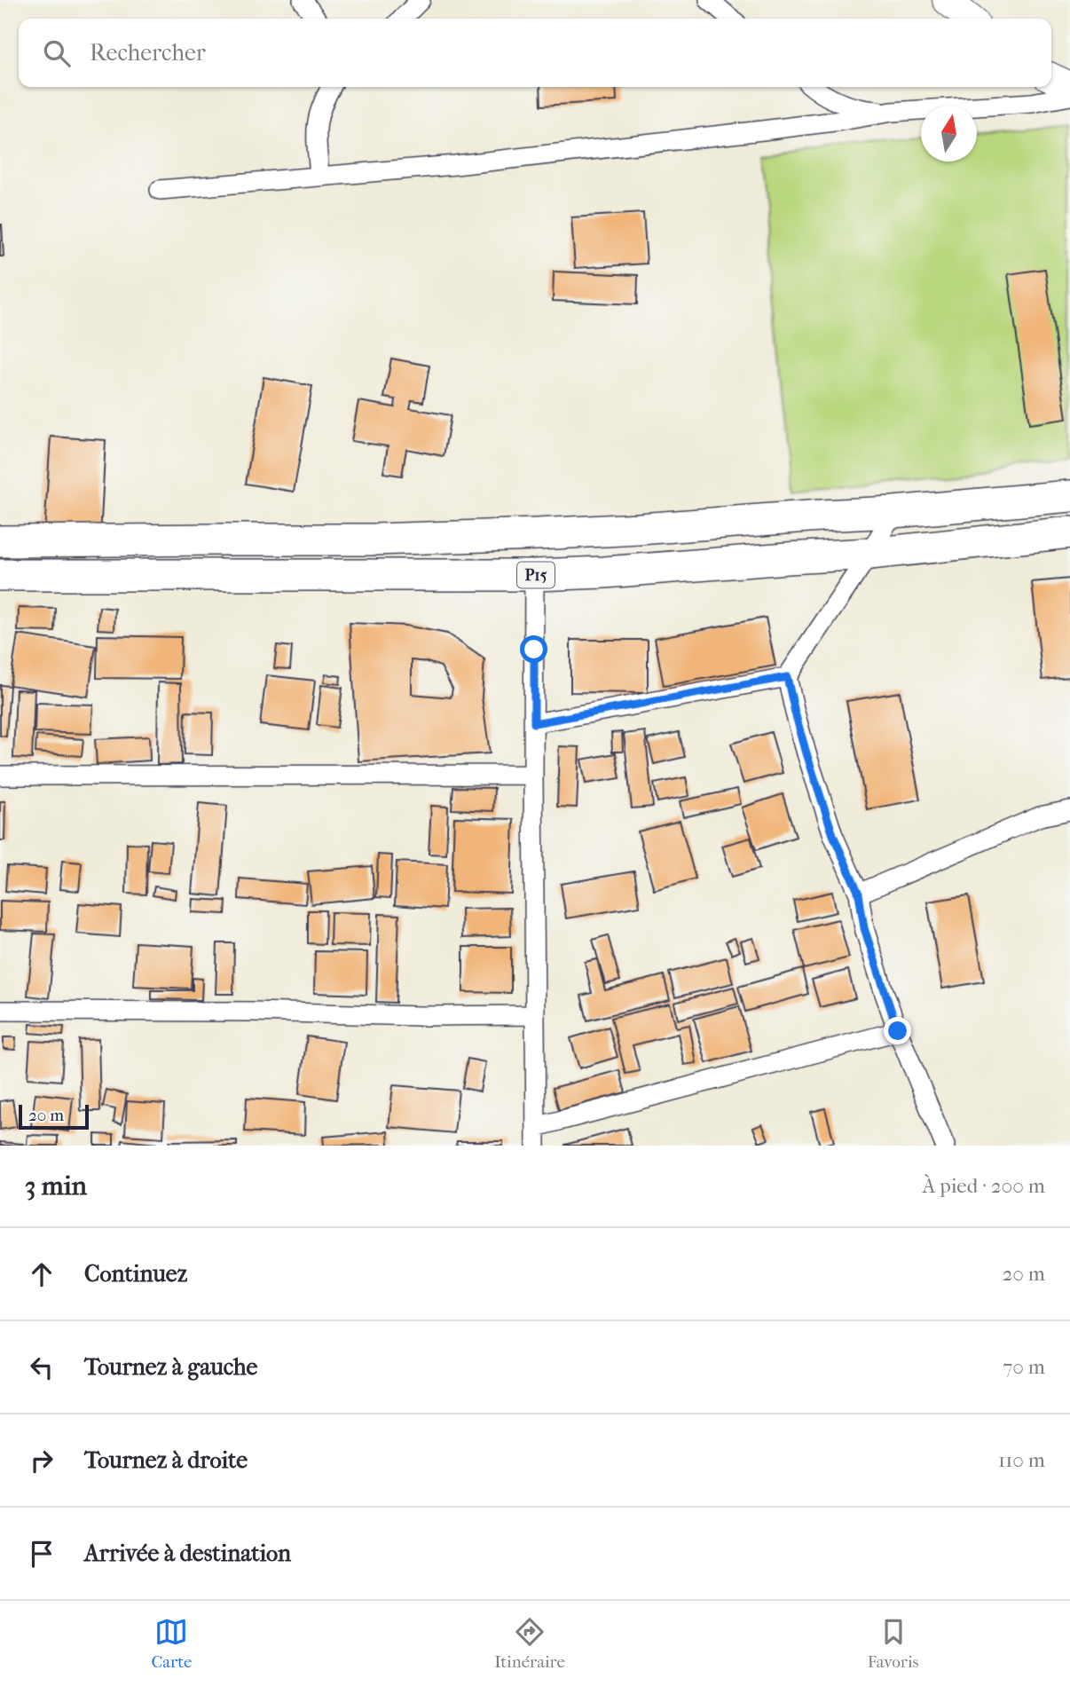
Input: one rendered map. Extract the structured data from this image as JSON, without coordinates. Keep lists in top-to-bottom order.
{
  "streets": {
    "main road": ["P15"]
  },
  "scale_bar": "20 m",
  "north": "top",
  "page": {
    "search": "Rechercher",
    "scale": "20 m",
    "heading": ["3 min", "À pied · 200 m"],
    "list": [
      ["Continuez", "20 m"],
      ["Tournez à gauche", "70 m"],
      ["Tournez à droite", "110 m"],
      "Arrivée à destination"
    ],
    "nav": ["Carte", "Itinéraire", "Favoris"]
  }
}
